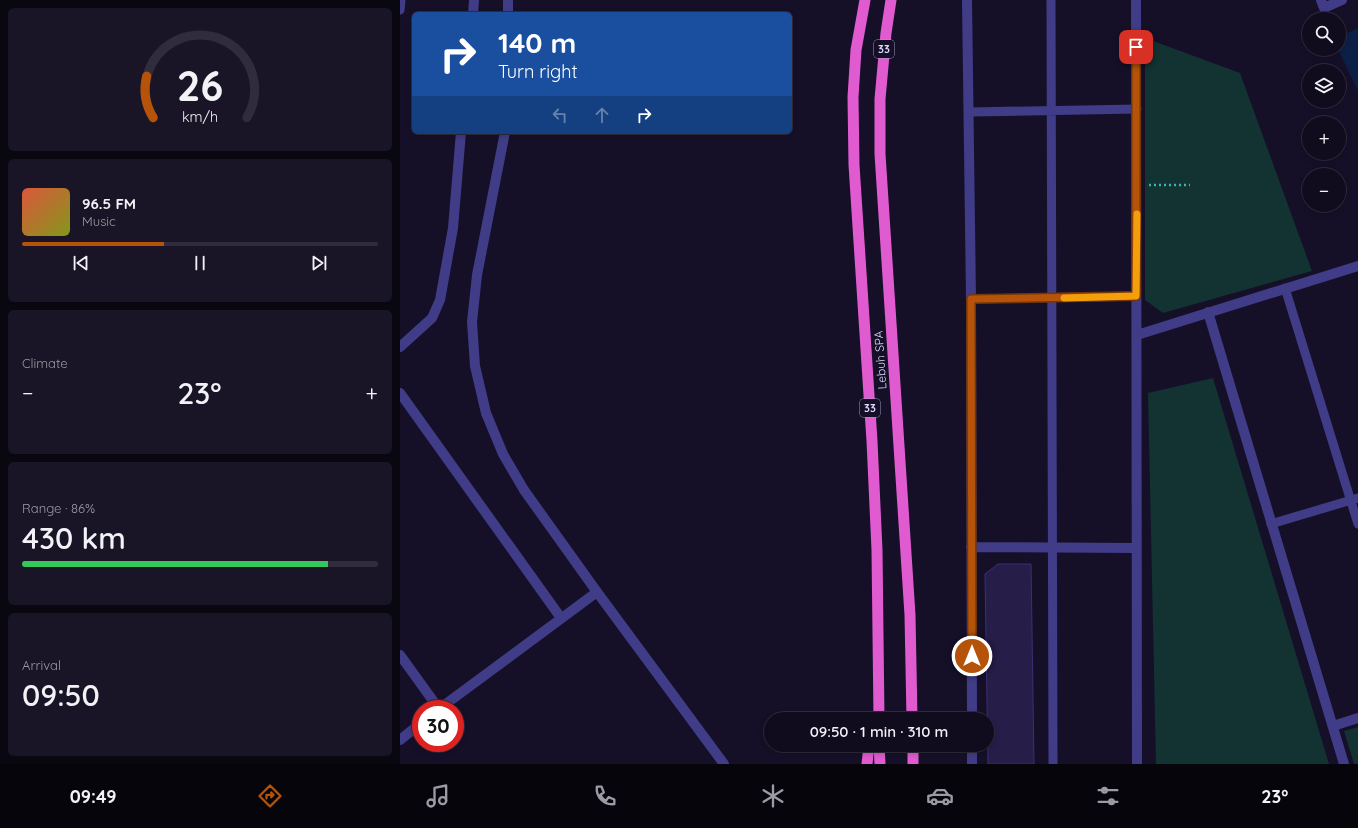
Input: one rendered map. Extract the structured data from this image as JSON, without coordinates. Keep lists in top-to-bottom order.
{
  "streets": {
    "highway": ["33", "Lebuh SPA"]
  },
  "page": {
    "map_buttons": ["+", "−"],
    "turn": ["140 m", "Turn right"],
    "song": ["96.5 FM", "Music"],
    "tile": [
      "Climate",
      ["Range · 86%", "430 km"],
      ["Arrival", "09:50"]
    ],
    "heat": ["−", "23°", "+"],
    "limit": "30",
    "trip": "09:50 · 1 min · 310 m",
    "tabs": ["09:49", "23°"],
    "gauge": ["26", "km/h"]
  }
}
